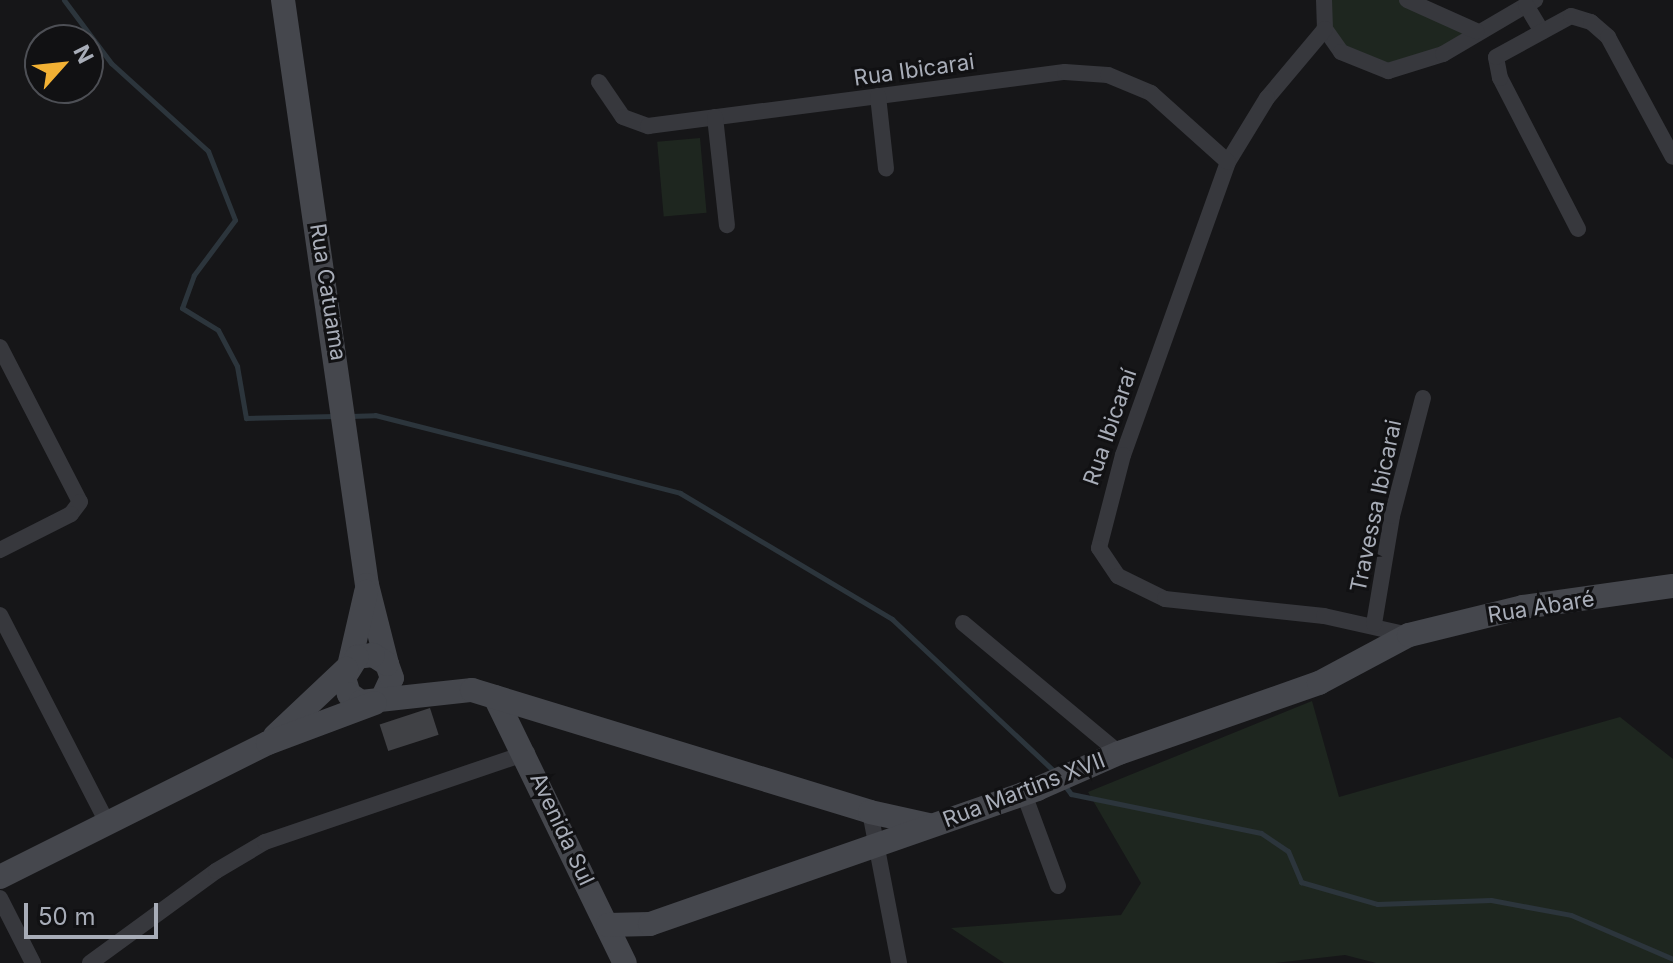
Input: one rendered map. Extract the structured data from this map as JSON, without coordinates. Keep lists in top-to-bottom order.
{
  "streets": {
    "street": [
      "Rua Ibicarai",
      "Rua Catuama",
      "Rua Ibicaraí",
      "Travessa Ibicarai",
      "Rua Abaré",
      "Rua Martins XVII",
      "Avenida Sul"
    ]
  },
  "crossings": [
    ["Rua Ibicarai", "Rua Ibicaraí"],
    ["Rua Catuama", "Rua Martins XVII"],
    ["Rua Ibicaraí", "Travessa Ibicarai"],
    ["Rua Ibicaraí", "Rua Abaré"],
    ["Rua Ibicaraí", "Rua Martins XVII"],
    ["Rua Abaré", "Rua Martins XVII"],
    ["Rua Martins XVII", "Avenida Sul"]
  ],
  "scale_bar": "50 m",
  "north": "top right"
}
